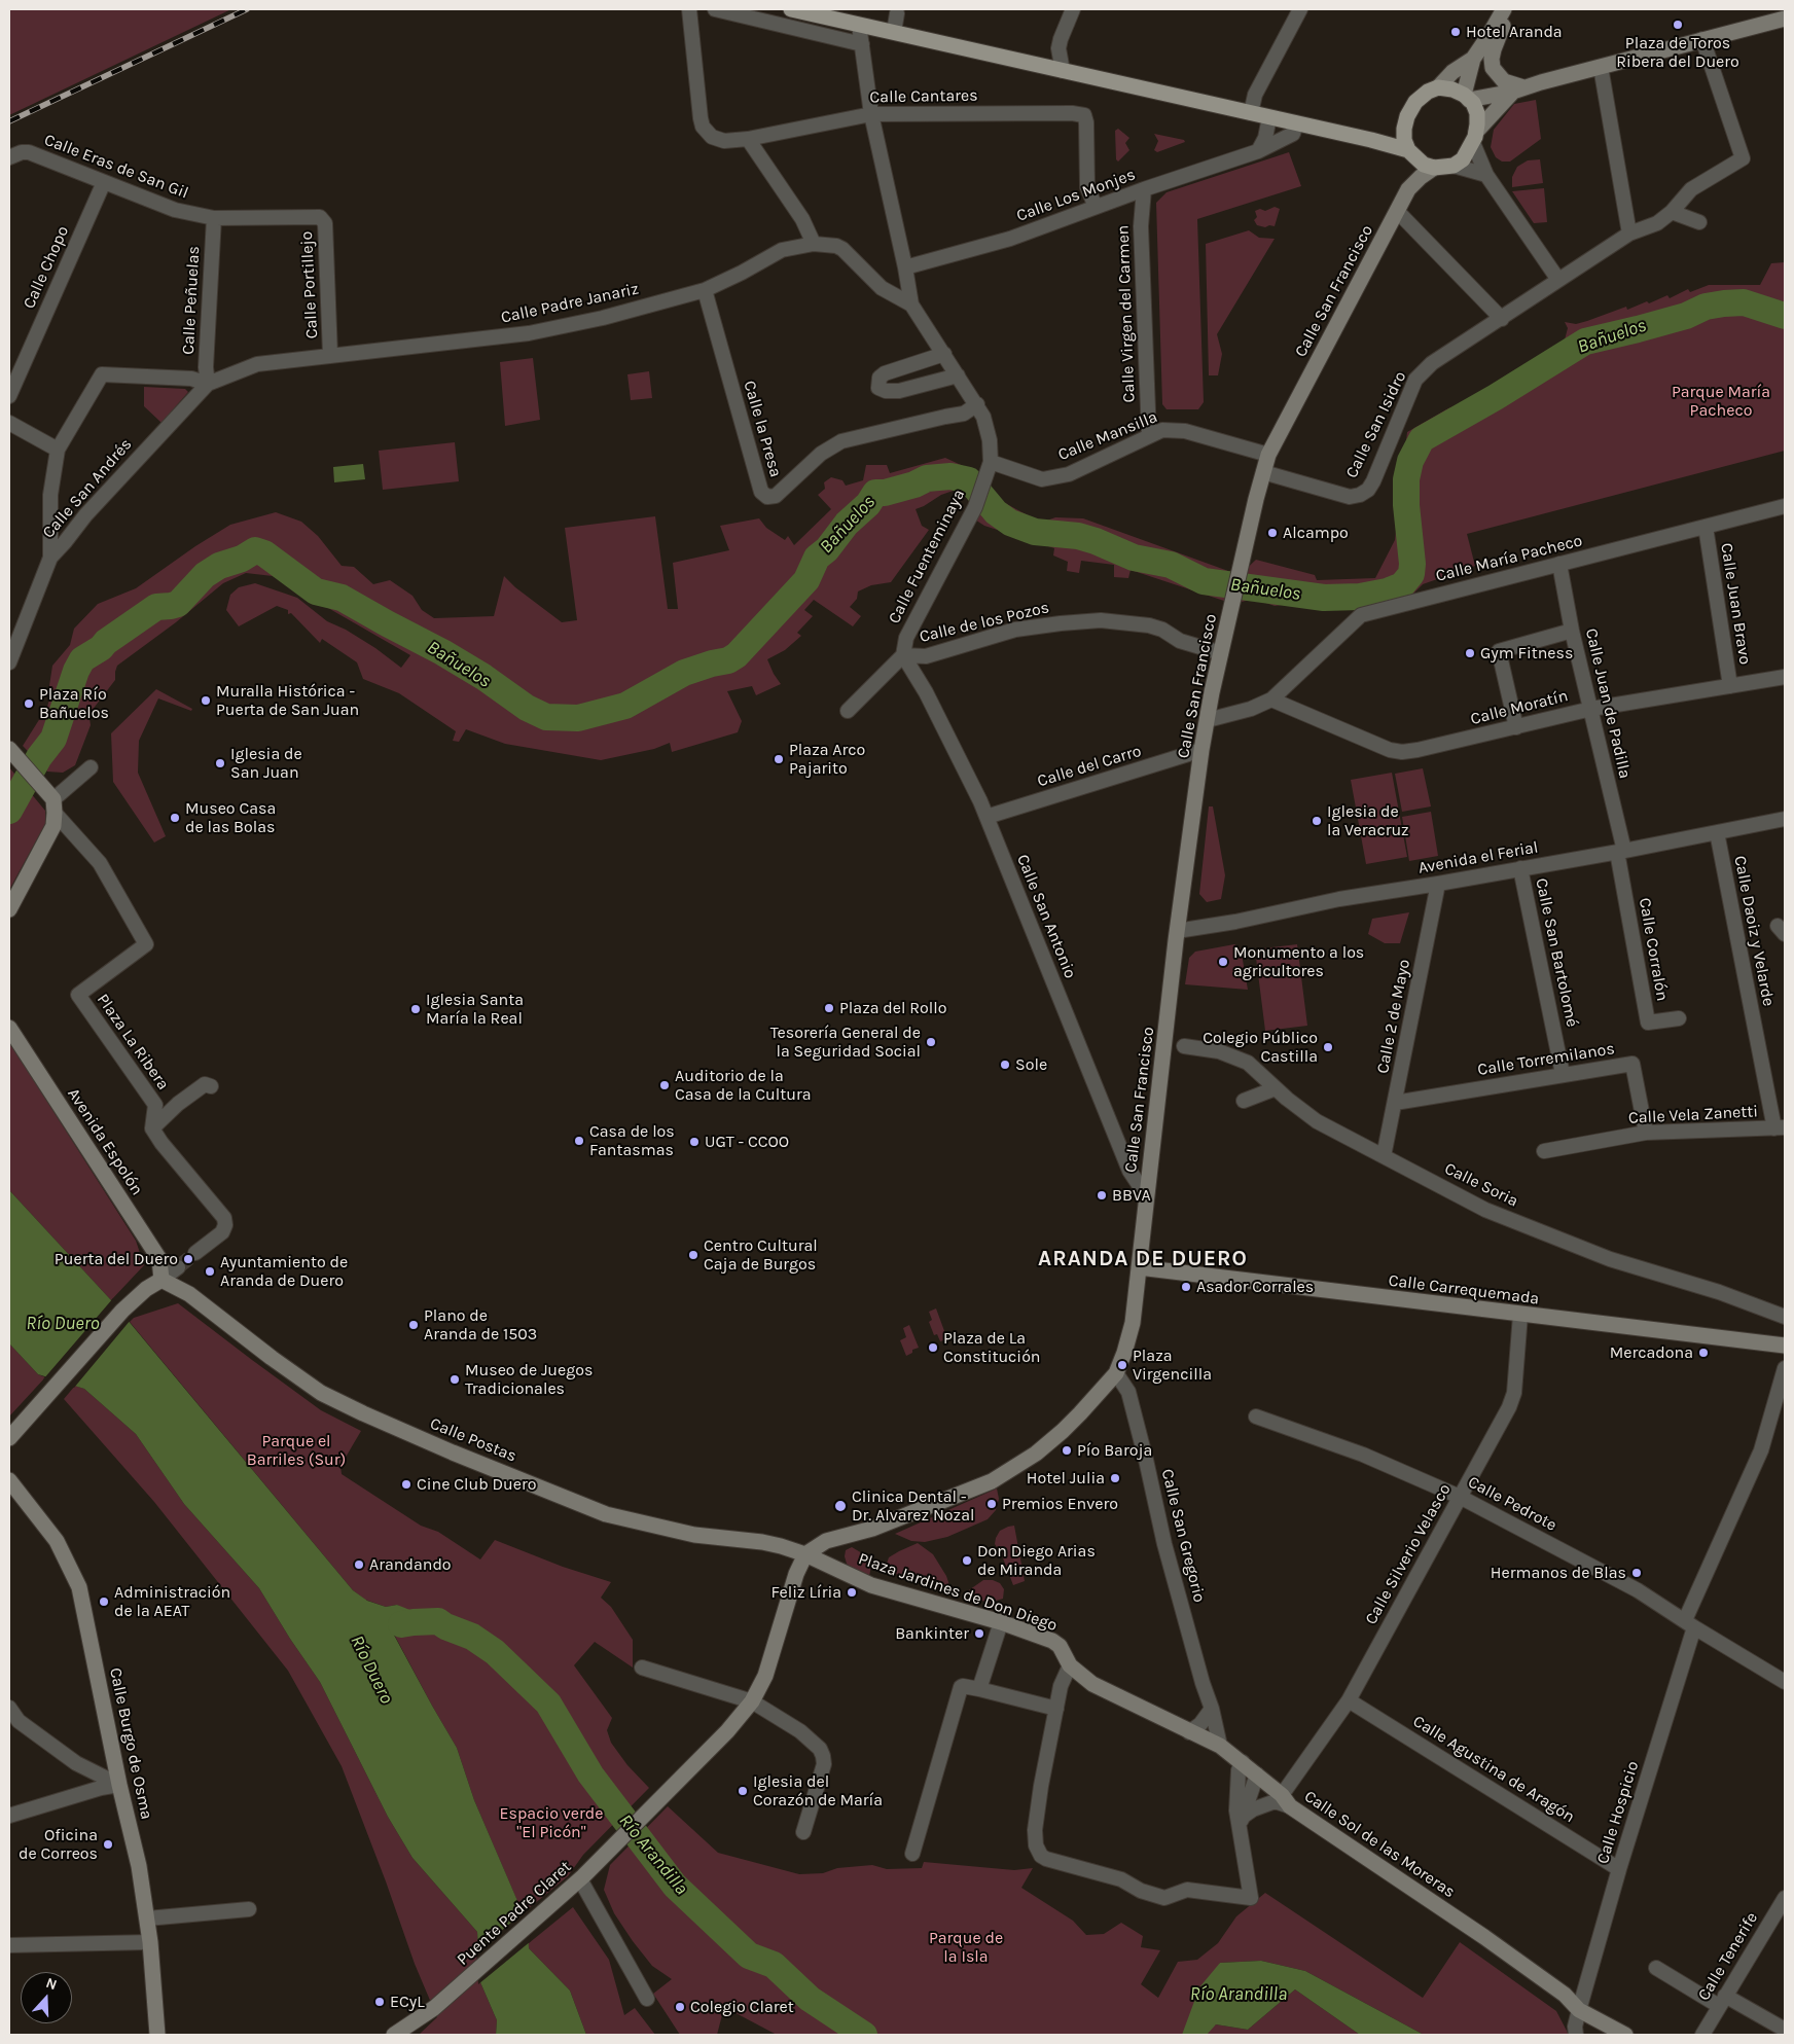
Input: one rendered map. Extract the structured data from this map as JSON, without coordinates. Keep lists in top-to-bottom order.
{
  "streets": {
    "street": [
      "Calle Cantares",
      "Calle Eras de San Gil",
      "Calle Los Monjes",
      "Calle Chopo",
      "Calle Portillejo",
      "Calle San Francisco",
      "Calle Peñuelas",
      "Calle Padre Janariz",
      "Calle Virgen del Carmen",
      "Calle San Isidro",
      "Calle la Presa",
      "Calle Mansilla",
      "Calle San Andrés",
      "Calle Fuenteminaya",
      "Calle María Pacheco",
      "Calle Juan Bravo",
      "Calle de los Pozos",
      "Calle Juan de Padilla",
      "Calle Moratín",
      "Calle del Carro",
      "Avenida el Ferial",
      "Calle San Antonio",
      "Calle Daoiz y Velarde",
      "Calle Corralón",
      "Calle San Bartolomé",
      "Calle 2 de Mayo",
      "Plaza La Ribera",
      "Calle Torremilanos",
      "Calle Vela Zanetti",
      "Avenida Espolón",
      "Calle Soria",
      "Calle Carrequemada",
      "Calle Postas",
      "Calle Pedrote",
      "Calle San Gregorio",
      "Calle Silverio Velasco",
      "Plaza Jardines de Don Diego",
      "Calle Burgo de Osma",
      "Calle Agustina de Aragón",
      "Calle Hospicio",
      "Calle Sol de las Moreras",
      "Puente Padre Claret",
      "Calle Tenerife"
    ]
  },
  "crossings": [
    ["Calle Cantares", "Calle Los Monjes"],
    ["Calle Cantares", "Calle Fuenteminaya"],
    ["Calle Eras de San Gil", "Calle Chopo"],
    ["Calle Eras de San Gil", "Calle Portillejo"],
    ["Calle Eras de San Gil", "Calle Peñuelas"],
    ["Calle Los Monjes", "Calle Virgen del Carmen"],
    ["Calle Los Monjes", "Calle Fuenteminaya"],
    ["Calle Portillejo", "Calle Padre Janariz"],
    ["Calle San Francisco", "Calle San Isidro"],
    ["Calle San Francisco", "Calle Mansilla"],
    ["Calle San Francisco", "Calle de los Pozos"],
    ["Calle San Francisco", "Calle del Carro"],
    ["Calle San Francisco", "Avenida el Ferial"],
    ["Calle San Francisco", "Calle San Antonio"],
    ["Calle San Francisco", "Calle Carrequemada"],
    ["Calle Peñuelas", "Calle Padre Janariz"],
    ["Calle Peñuelas", "Calle San Andrés"],
    ["Calle Padre Janariz", "Calle la Presa"],
    ["Calle Padre Janariz", "Calle San Andrés"],
    ["Calle Padre Janariz", "Calle Fuenteminaya"],
    ["Calle Virgen del Carmen", "Calle Mansilla"],
    ["Calle la Presa", "Calle Fuenteminaya"],
    ["Calle Mansilla", "Calle Fuenteminaya"],
    ["Calle Fuenteminaya", "Calle de los Pozos"],
    ["Calle Fuenteminaya", "Calle San Antonio"],
    ["Calle María Pacheco", "Calle Juan Bravo"],
    ["Calle María Pacheco", "Calle Juan de Padilla"],
    ["Calle María Pacheco", "Calle Moratín"],
    ["Calle Juan Bravo", "Calle Moratín"],
    ["Calle de los Pozos", "Calle San Antonio"],
    ["Calle Juan de Padilla", "Calle Moratín"],
    ["Calle Juan de Padilla", "Avenida el Ferial"],
    ["Calle Juan de Padilla", "Calle Corralón"],
    ["Calle del Carro", "Calle San Antonio"],
    ["Avenida el Ferial", "Calle Daoiz y Velarde"],
    ["Avenida el Ferial", "Calle Corralón"],
    ["Avenida el Ferial", "Calle San Bartolomé"],
    ["Avenida el Ferial", "Calle 2 de Mayo"],
    ["Calle Daoiz y Velarde", "Calle Vela Zanetti"],
    ["Calle San Bartolomé", "Calle Torremilanos"],
    ["Calle 2 de Mayo", "Calle Torremilanos"],
    ["Calle 2 de Mayo", "Calle Soria"],
    ["Calle Torremilanos", "Calle Vela Zanetti"],
    ["Avenida Espolón", "Calle Postas"],
    ["Calle Carrequemada", "Calle Silverio Velasco"],
    ["Calle Postas", "Plaza Jardines de Don Diego"],
    ["Calle Postas", "Puente Padre Claret"],
    ["Calle Pedrote", "Calle Silverio Velasco"],
    ["Calle Pedrote", "Calle Hospicio"],
    ["Calle San Gregorio", "Plaza Jardines de Don Diego"],
    ["Calle San Gregorio", "Calle Sol de las Moreras"],
    ["Calle Silverio Velasco", "Calle Agustina de Aragón"],
    ["Calle Silverio Velasco", "Calle Sol de las Moreras"],
    ["Plaza Jardines de Don Diego", "Calle Sol de las Moreras"],
    ["Plaza Jardines de Don Diego", "Puente Padre Claret"],
    ["Calle Agustina de Aragón", "Calle Hospicio"],
    ["Calle Hospicio", "Calle Sol de las Moreras"]
  ],
  "districts": ["ARANDA DE DUERO"],
  "water": ["Bañuelos", "Río Duero", "Río Arandilla"],
  "parks": [
    "Parque María Pacheco",
    "Parque el Barriles (Sur)",
    "Espacio verde \"El Picón\"",
    "Parque de la Isla"
  ],
  "places": [
    "Plaza de Toros Ribera del Duero",
    "Hotel Aranda",
    "Alcampo",
    "Gym Fitness",
    "Muralla Histórica - Puerta de San Juan",
    "Plaza Río Bañuelos",
    "Plaza Arco Pajarito",
    "Iglesia de San Juan",
    "Museo Casa de las Bolas",
    "Iglesia de la Veracruz",
    "Monumento a los agricultores",
    "Plaza del Rollo",
    "Iglesia Santa María la Real",
    "Tesorería General de la Seguridad Social",
    "Colegio Público Castilla",
    "Sole",
    "Auditorio de la Casa de la Cultura",
    "Casa de los Fantasmas",
    "UGT - CCOO",
    "BBVA",
    "Centro Cultural Caja de Burgos",
    "Puerta del Duero",
    "Ayuntamiento de Aranda de Duero",
    "Asador Corrales",
    "Plano de Aranda de 1503",
    "Plaza de La Constitución",
    "Mercadona",
    "Plaza Virgencilla",
    "Museo de Juegos Tradicionales",
    "Pío Baroja",
    "Hotel Julia",
    "Cine Club Duero",
    "Premios Envero",
    "Clinica Dental - Dr. Alvarez Nozal",
    "Don Diego Arias de Miranda",
    "Arandando",
    "Hermanos de Blas",
    "Feliz Líria",
    "Administración de la AEAT",
    "Bankinter",
    "Iglesia del Corazón de María",
    "Oficina de Correos",
    "ECyL",
    "Colegio Claret"
  ],
  "north": "top"
}
